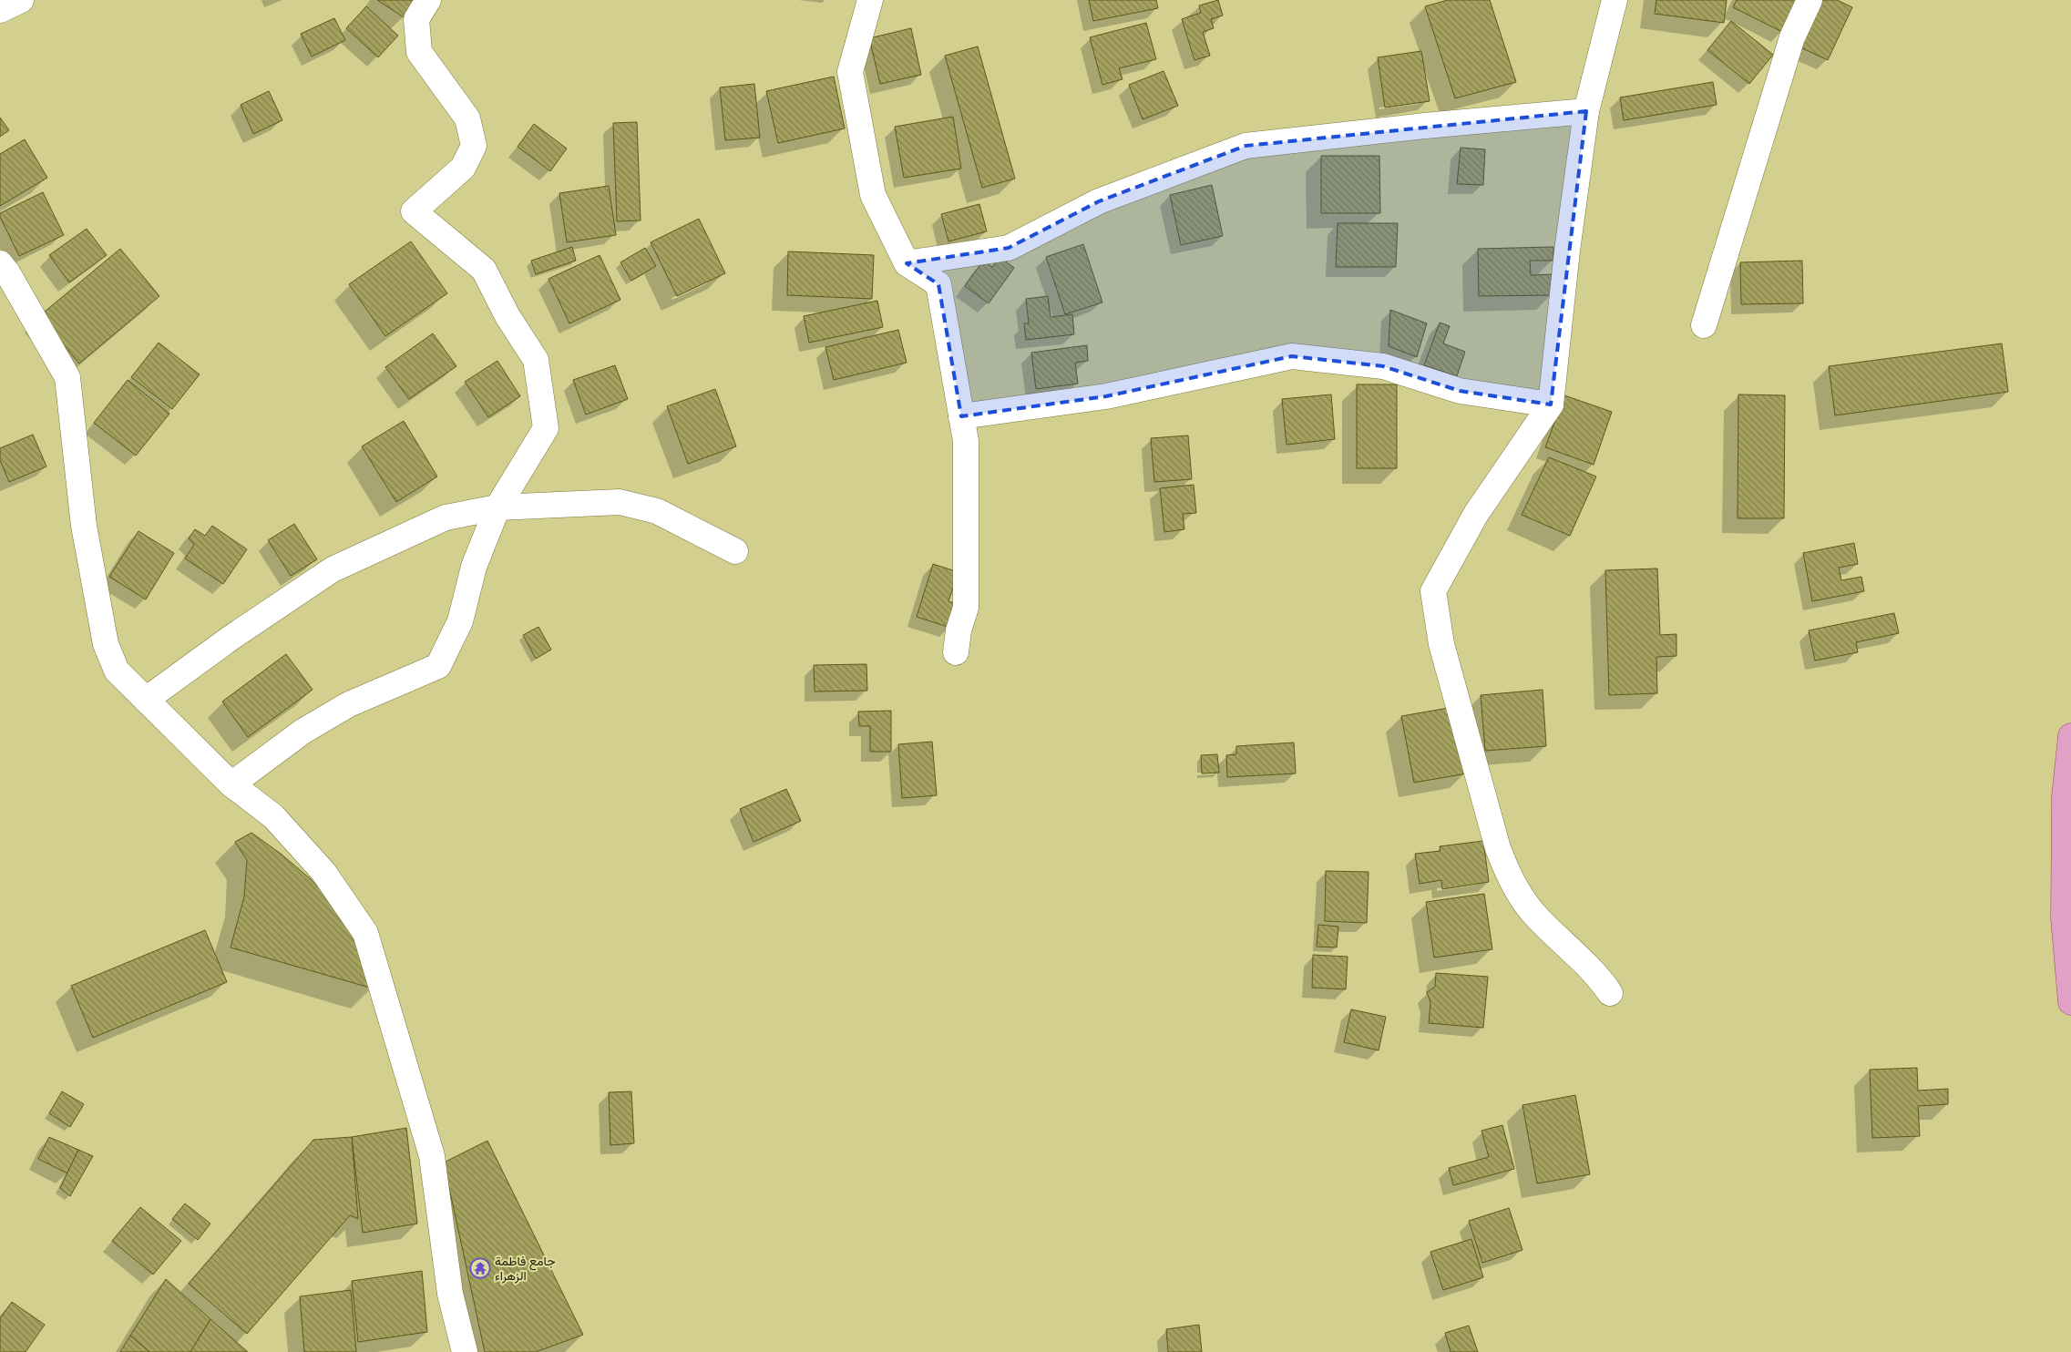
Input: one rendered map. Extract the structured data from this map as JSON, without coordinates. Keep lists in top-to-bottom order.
{
  "places": {
    "temple": ["جامع فاطمة الزهراء"]
  }
}
